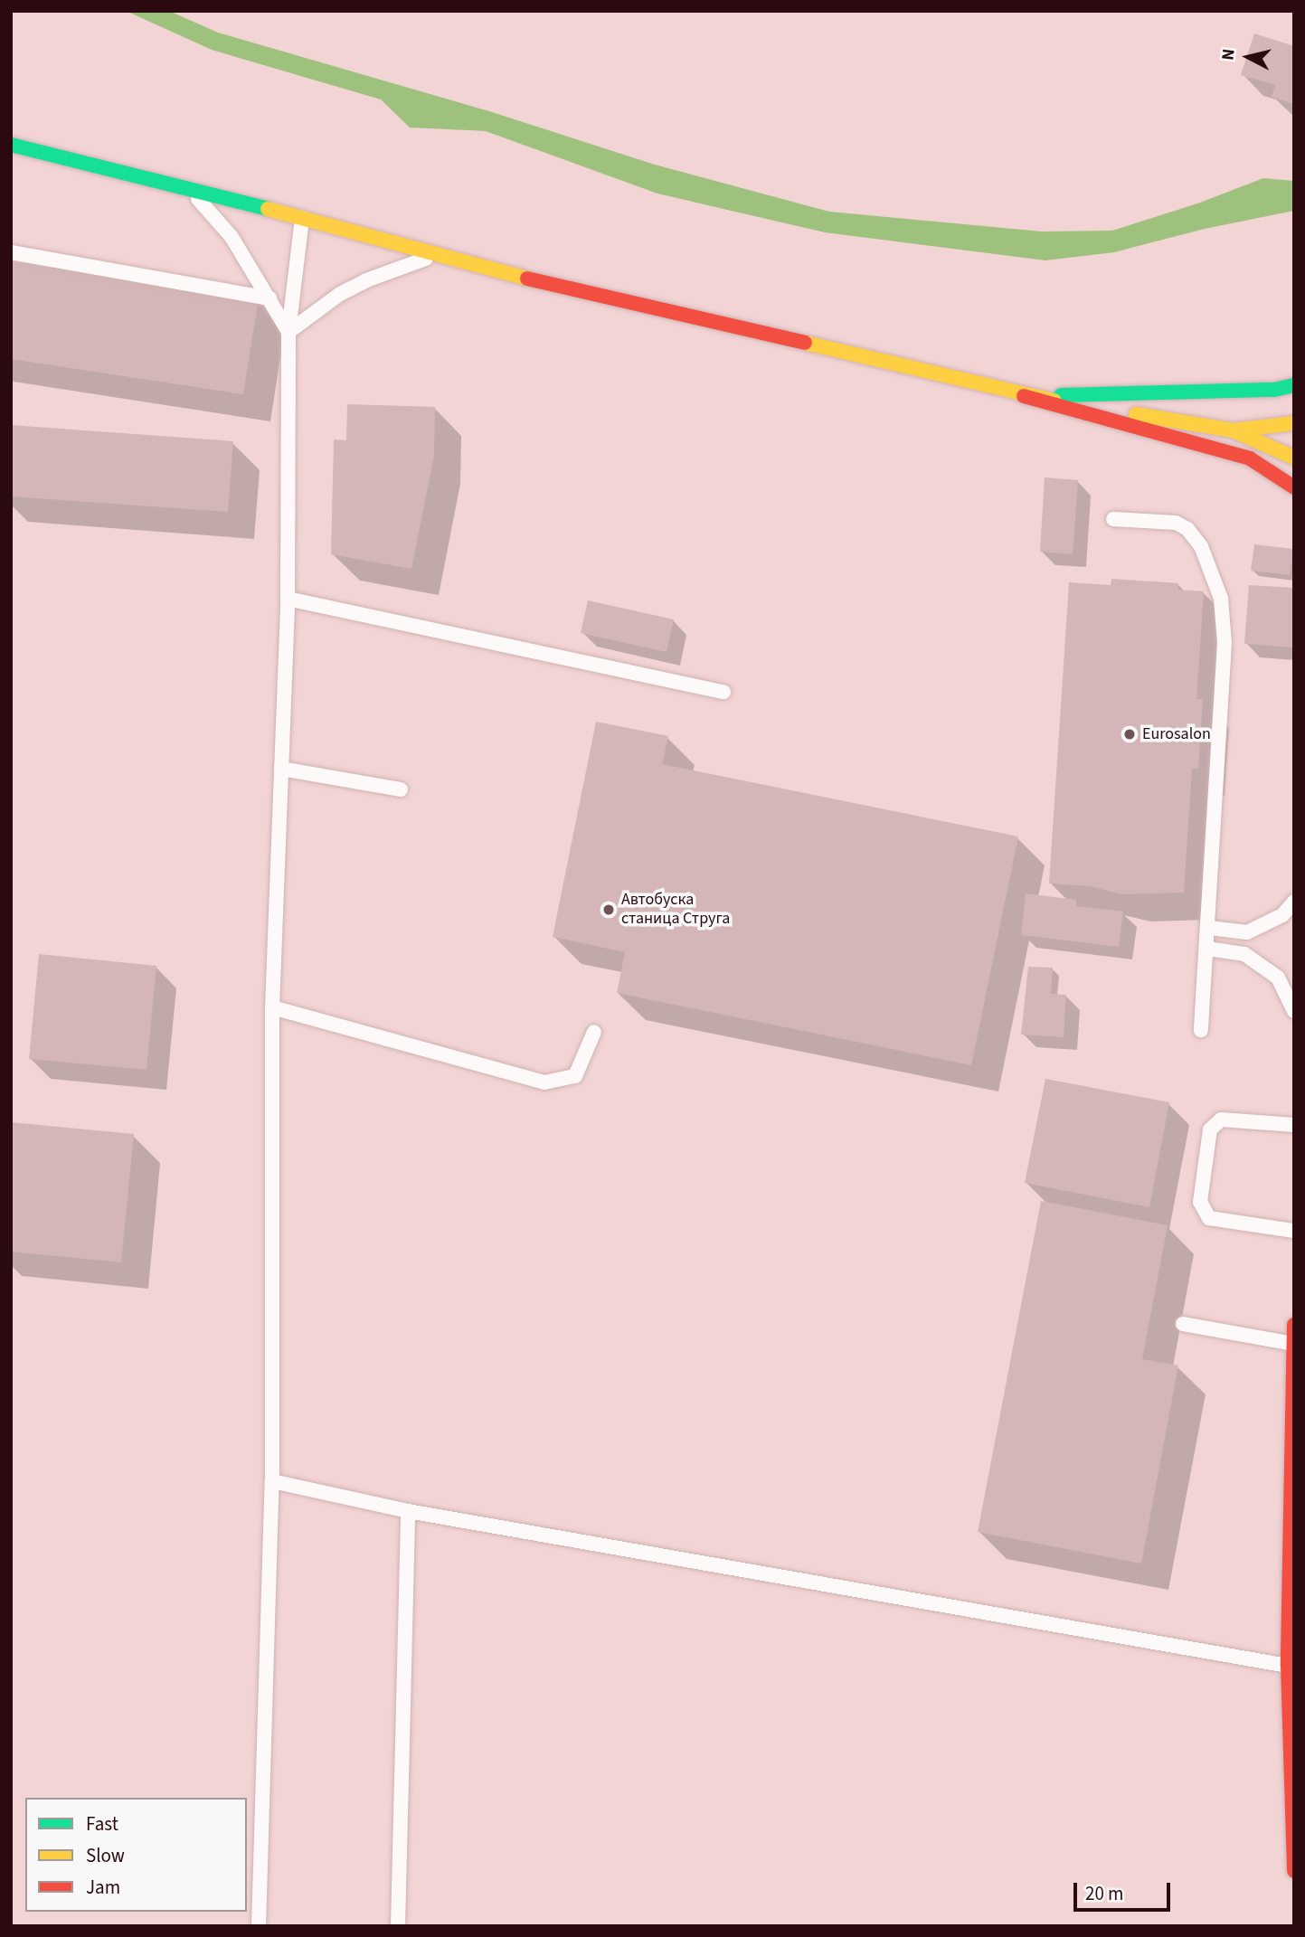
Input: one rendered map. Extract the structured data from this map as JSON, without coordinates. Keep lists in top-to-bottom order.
{
  "places": ["Eurosalon", "Автобуска станица Струга"],
  "legend": ["Fast", "Slow", "Jam"],
  "scale_bar": "20 m",
  "north": "left"
}
